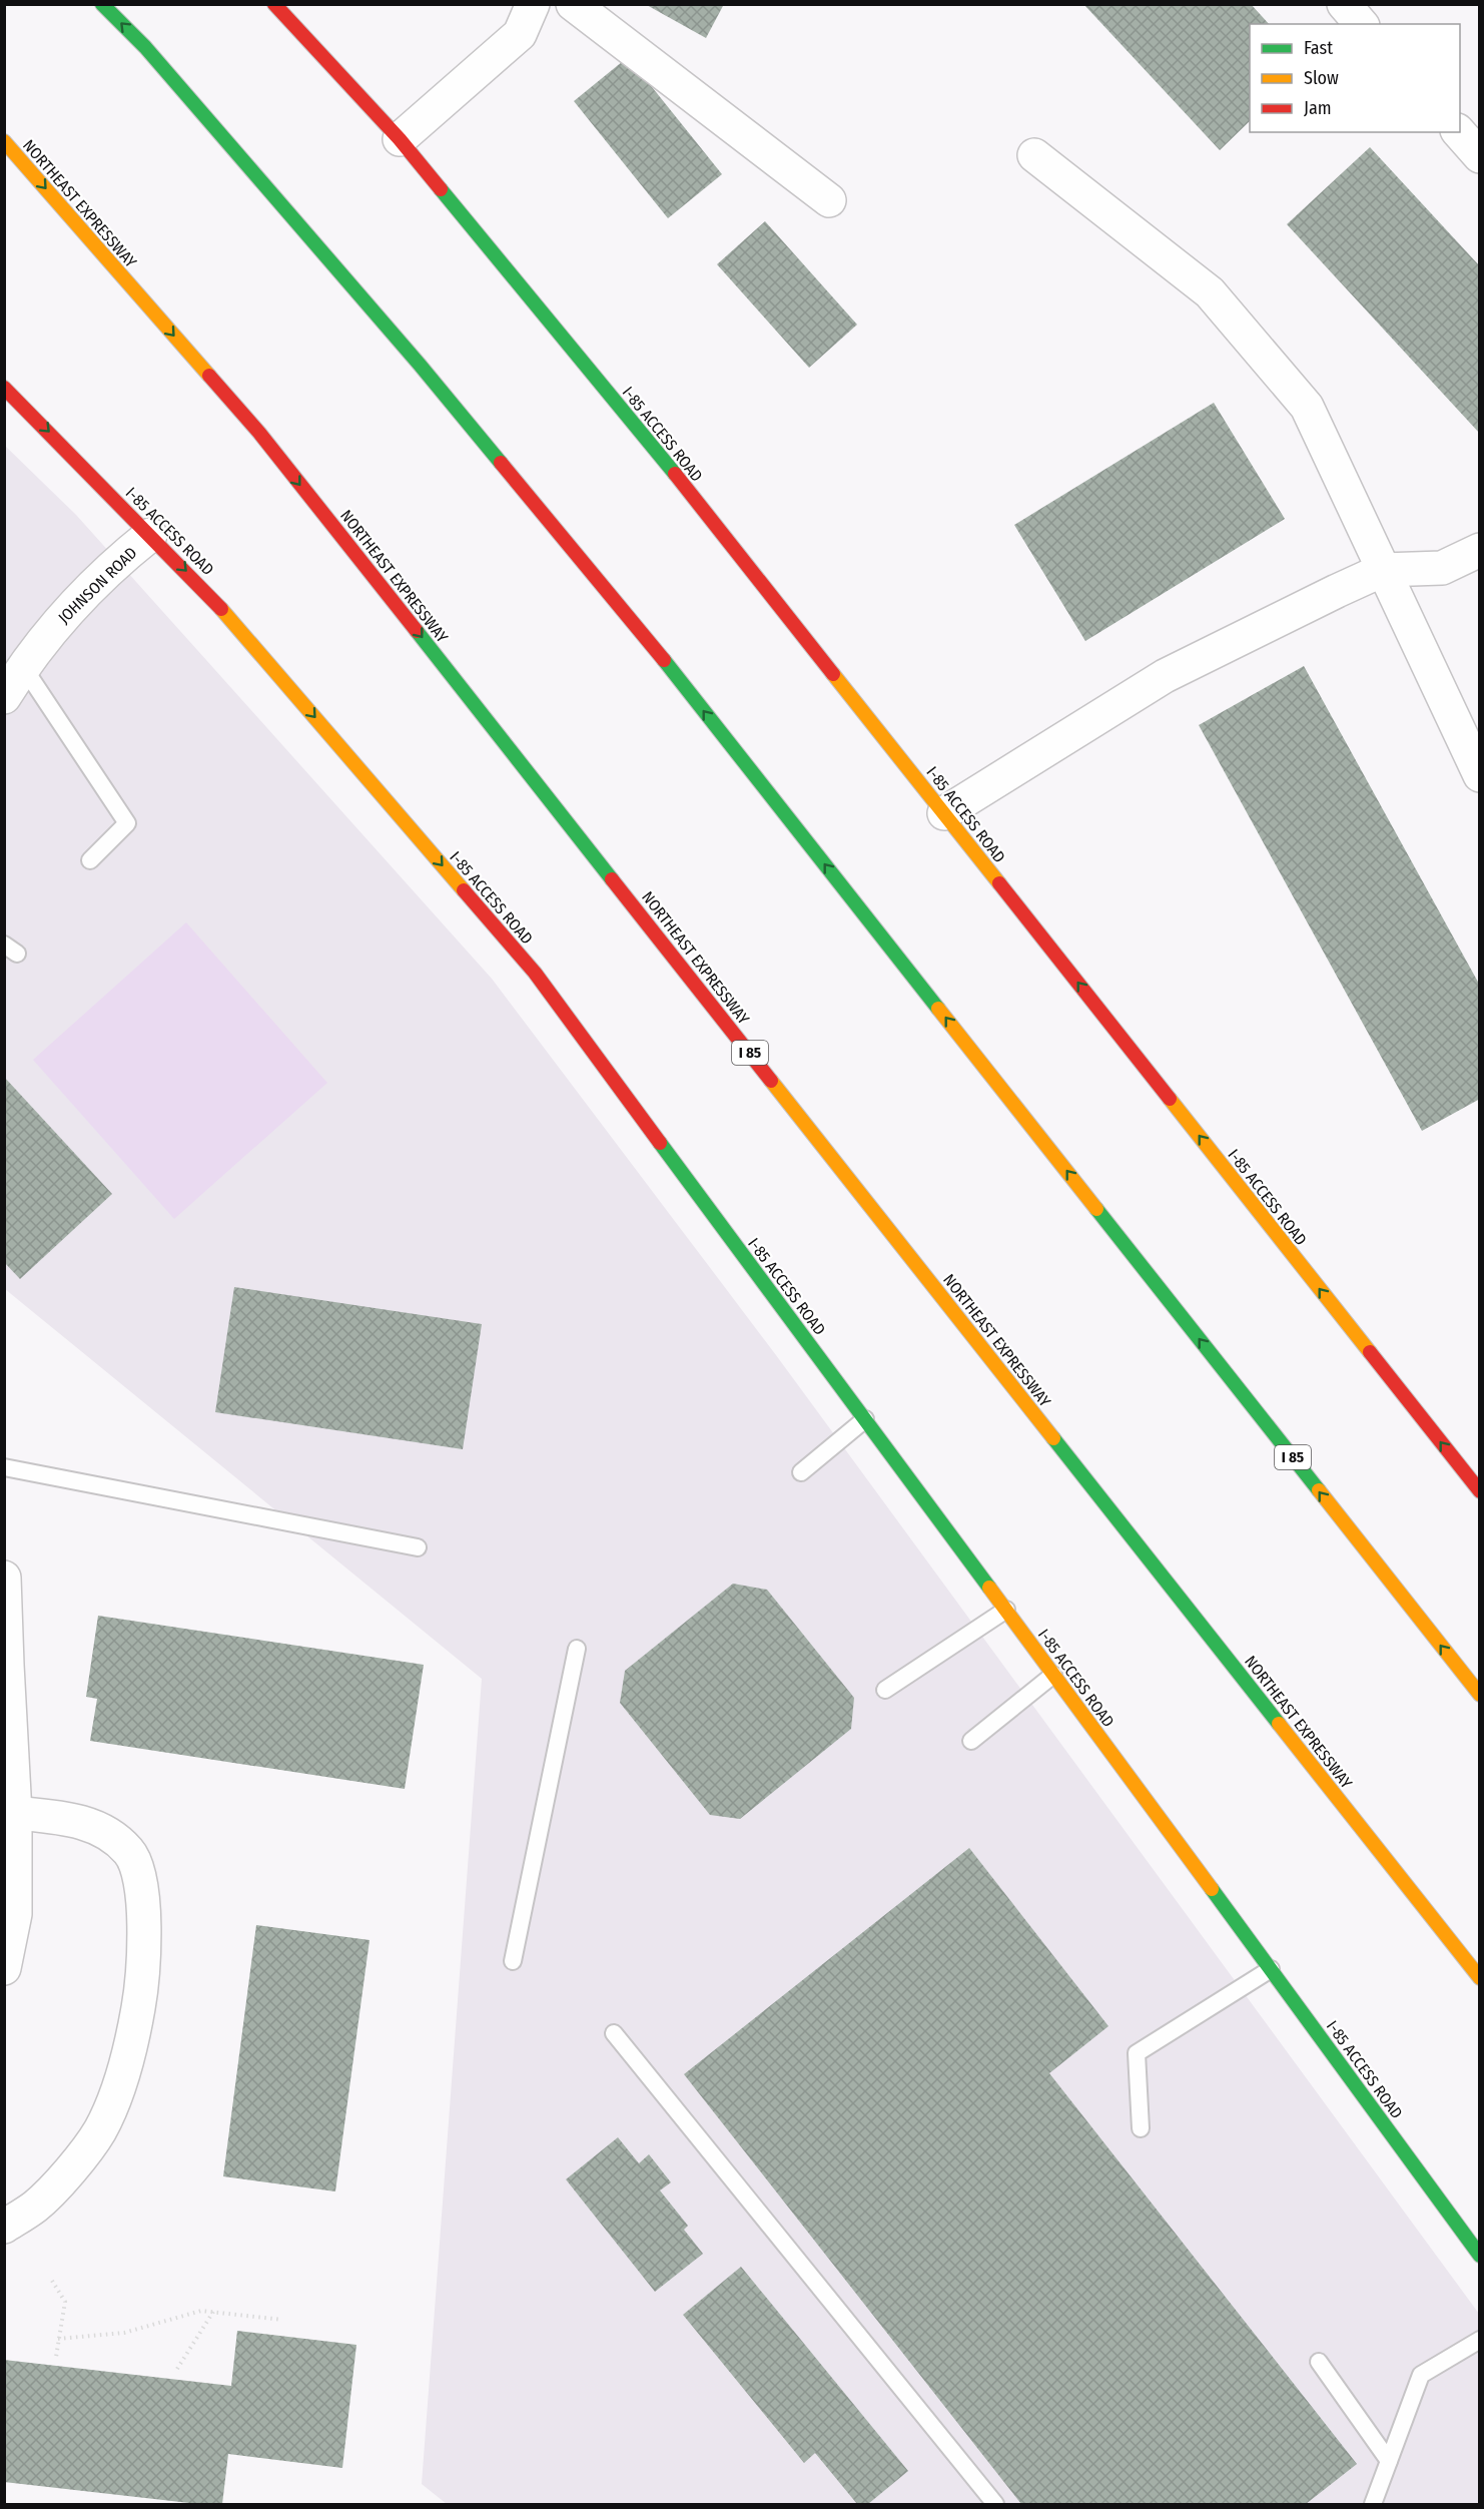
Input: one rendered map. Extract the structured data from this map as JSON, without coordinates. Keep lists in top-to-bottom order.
{
  "streets": {
    "main road": ["NORTHEAST EXPRESSWAY", "I-85 ACCESS ROAD", "I 85"],
    "street": ["JOHNSON ROAD"]
  },
  "crossings": [
    ["I-85 ACCESS ROAD", "JOHNSON ROAD"]
  ],
  "one_way": ["NORTHEAST EXPRESSWAY"],
  "legend": ["Fast", "Slow", "Jam"]
}
